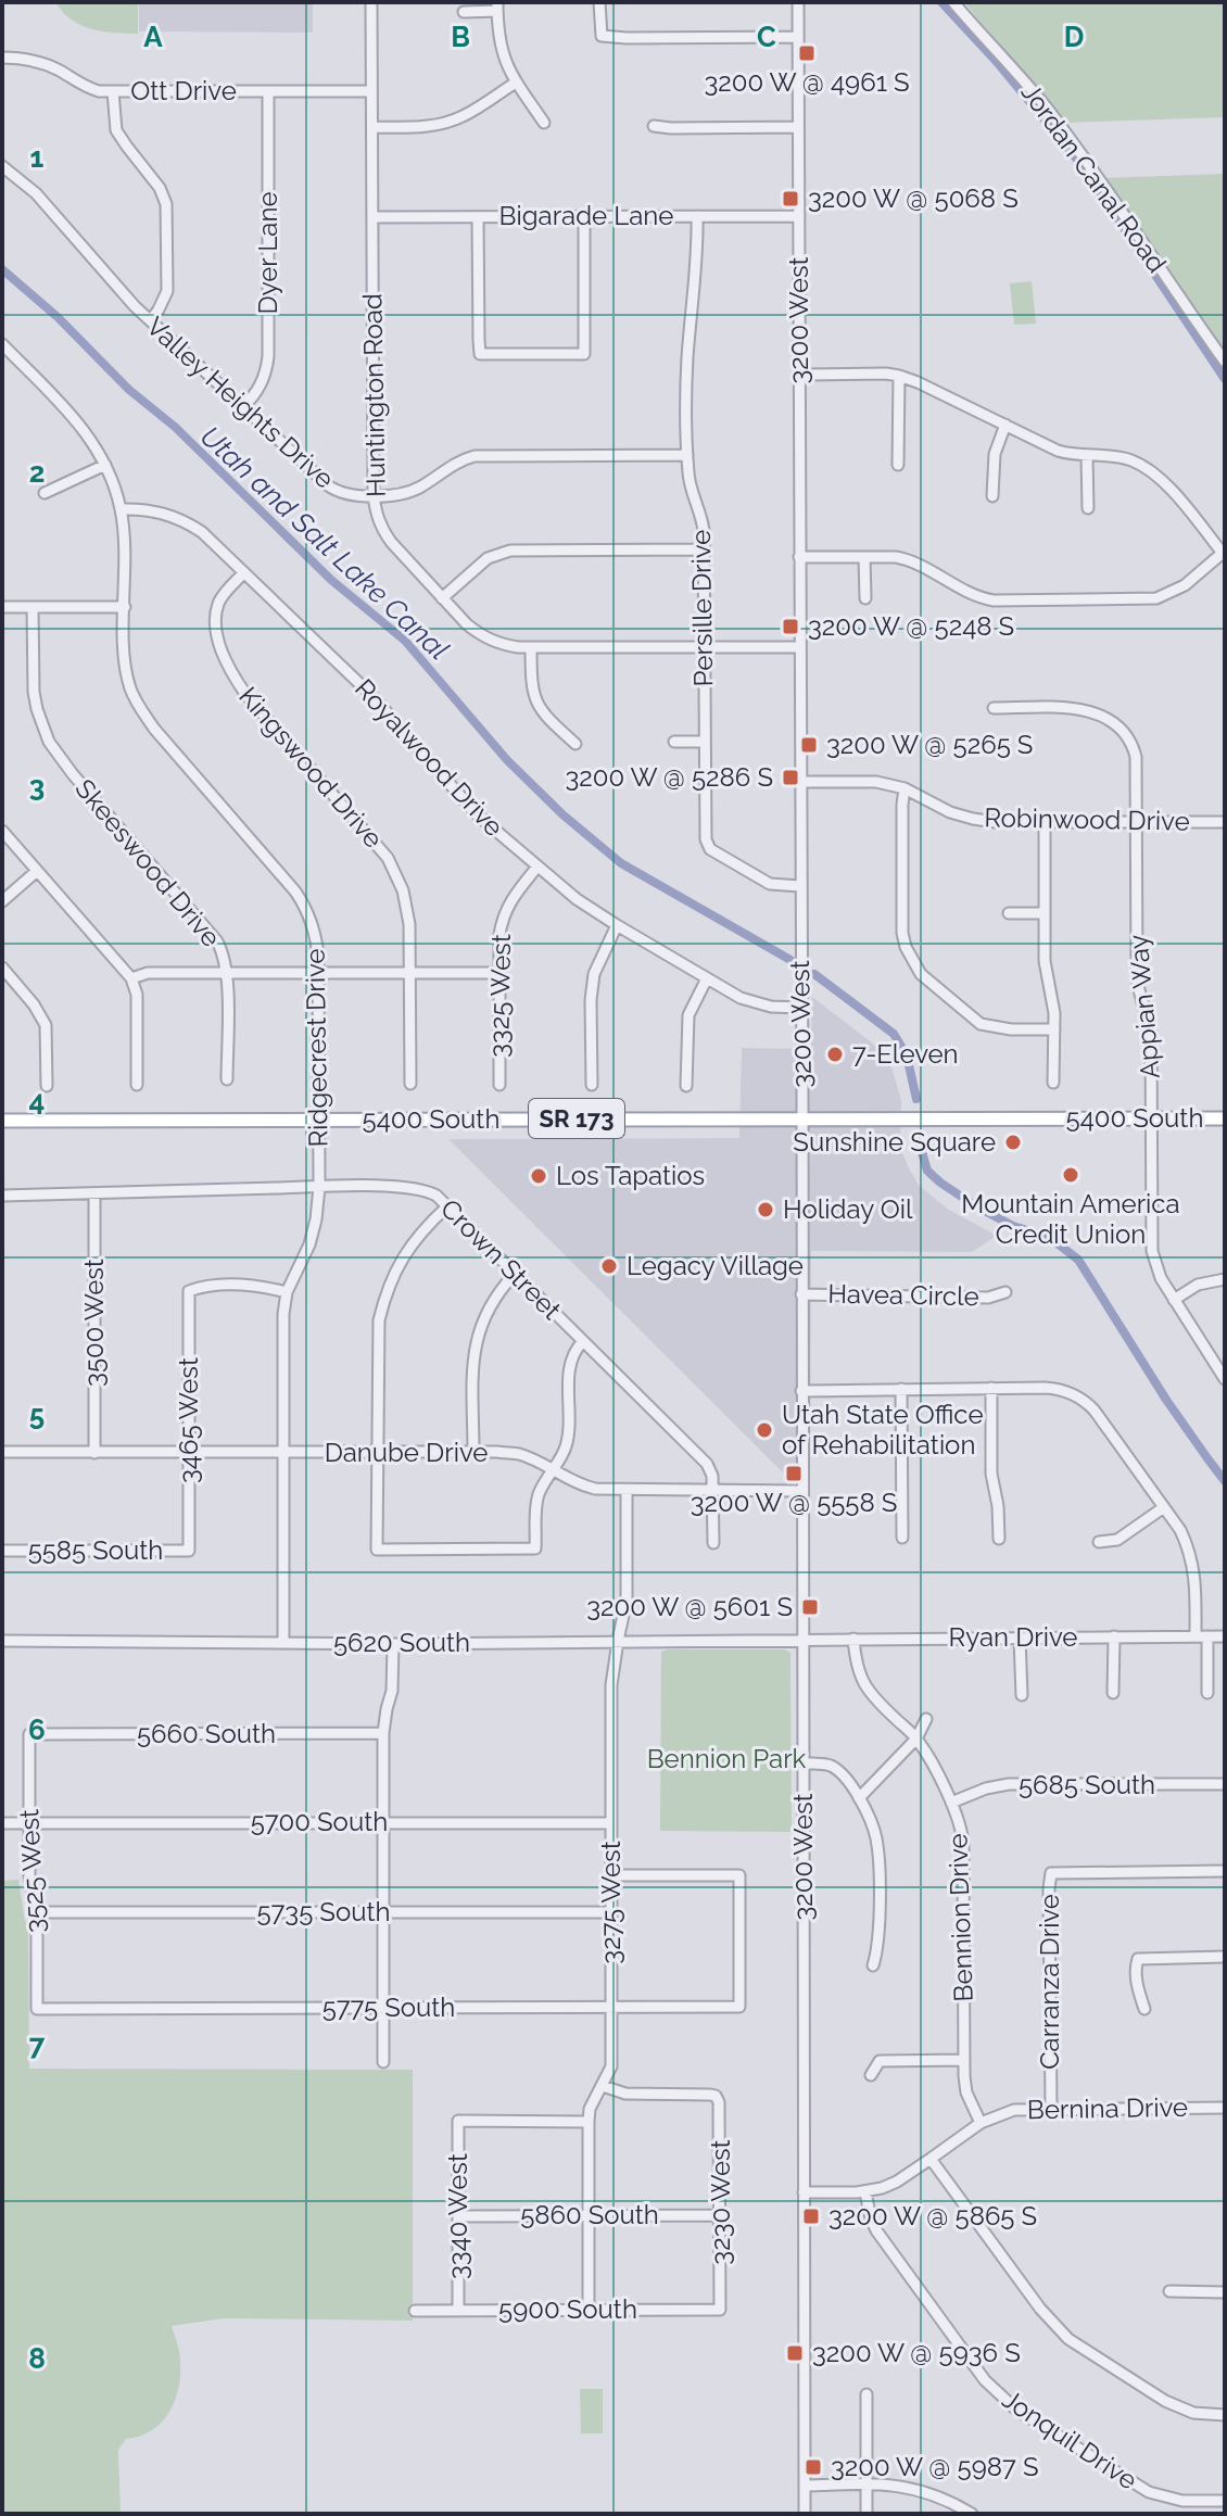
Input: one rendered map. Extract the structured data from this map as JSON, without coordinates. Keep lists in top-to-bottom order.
{
  "streets": {
    "main road": ["SR 173", "5400 South"],
    "street": [
      "Ott Drive",
      "Jordan Canal Road",
      "Bigarade Lane",
      "Dyer Lane",
      "3200 West",
      "Huntington Road",
      "Valley Heights Drive",
      "Persille Drive",
      "Royalwood Drive",
      "Kingswood Drive",
      "Robinwood Drive",
      "Skeeswood Drive",
      "3325 West",
      "Appian Way",
      "Ridgecrest Drive",
      "Crown Street",
      "Havea Circle",
      "3500 West",
      "3465 West",
      "Danube Drive",
      "5585 South",
      "Ryan Drive",
      "5620 South",
      "5660 South",
      "5685 South",
      "5700 South",
      "3525 West",
      "3275 West",
      "5735 South",
      "Bennion Drive",
      "Carranza Drive",
      "5775 South",
      "Bernina Drive",
      "3230 West",
      "5860 South",
      "3340 West",
      "5900 South",
      "Jonquil Drive"
    ]
  },
  "crossings": [
    ["Ott Drive", "Dyer Lane"],
    ["Ott Drive", "Huntington Road"],
    ["Bigarade Lane", "3200 West"],
    ["Bigarade Lane", "Huntington Road"],
    ["Bigarade Lane", "Persille Drive"],
    ["Dyer Lane", "Valley Heights Drive"],
    ["3200 West", "Huntington Road"],
    ["3200 West", "Persille Drive"],
    ["3200 West", "Royalwood Drive"],
    ["3200 West", "Robinwood Drive"],
    ["3200 West", "5400 South"],
    ["3200 West", "Havea Circle"],
    ["3200 West", "Danube Drive"],
    ["3200 West", "Ryan Drive"],
    ["3200 West", "5620 South"],
    ["3200 West", "Bernina Drive"],
    ["Huntington Road", "Valley Heights Drive"],
    ["Huntington Road", "Persille Drive"],
    ["Valley Heights Drive", "Persille Drive"],
    ["Royalwood Drive", "Kingswood Drive"],
    ["Royalwood Drive", "3325 West"],
    ["Royalwood Drive", "Ridgecrest Drive"],
    ["Robinwood Drive", "Appian Way"],
    ["Appian Way", "5400 South"],
    ["Ridgecrest Drive", "5400 South"],
    ["Ridgecrest Drive", "Crown Street"],
    ["Ridgecrest Drive", "3465 West"],
    ["Ridgecrest Drive", "Danube Drive"],
    ["Ridgecrest Drive", "5620 South"],
    ["Crown Street", "3500 West"],
    ["Crown Street", "Danube Drive"],
    ["3500 West", "Danube Drive"],
    ["3465 West", "Danube Drive"],
    ["3465 West", "5585 South"],
    ["Danube Drive", "3275 West"],
    ["Ryan Drive", "5620 South"],
    ["Ryan Drive", "Bennion Drive"],
    ["5620 South", "3275 West"],
    ["5660 South", "3525 West"],
    ["5685 South", "Bennion Drive"],
    ["5700 South", "3525 West"],
    ["5700 South", "3275 West"],
    ["3525 West", "5735 South"],
    ["3525 West", "5775 South"],
    ["3275 West", "5735 South"],
    ["3275 West", "5775 South"],
    ["3275 West", "3230 West"],
    ["3275 West", "5860 South"],
    ["3275 West", "3340 West"],
    ["3275 West", "5900 South"],
    ["Bennion Drive", "Bernina Drive"],
    ["Carranza Drive", "Bernina Drive"],
    ["Bernina Drive", "Jonquil Drive"],
    ["3230 West", "5860 South"],
    ["3230 West", "5900 South"],
    ["5860 South", "3340 West"],
    ["3340 West", "5900 South"]
  ],
  "water": ["Utah and Salt Lake Canal"],
  "parks": ["Bennion Park"],
  "places": {
    "transit": [
      "3200 W @ 4961 S",
      "3200 W @ 5068 S",
      "3200 W @ 5248 S",
      "3200 W @ 5265 S",
      "3200 W @ 5286 S",
      "3200 W @ 5558 S",
      "3200 W @ 5601 S",
      "3200 W @ 5865 S",
      "3200 W @ 5936 S",
      "3200 W @ 5987 S"
    ],
    "other": [
      "7-Eleven",
      "Sunshine Square",
      "Mountain America Credit Union",
      "Los Tapatios",
      "Holiday Oil",
      "Legacy Village",
      "Utah State Office of Rehabilitation"
    ]
  },
  "grid": {
    "columns": [
      "A",
      "B",
      "C",
      "D"
    ],
    "rows": [
      "1",
      "2",
      "3",
      "4",
      "5",
      "6",
      "7",
      "8"
    ]
  }
}
